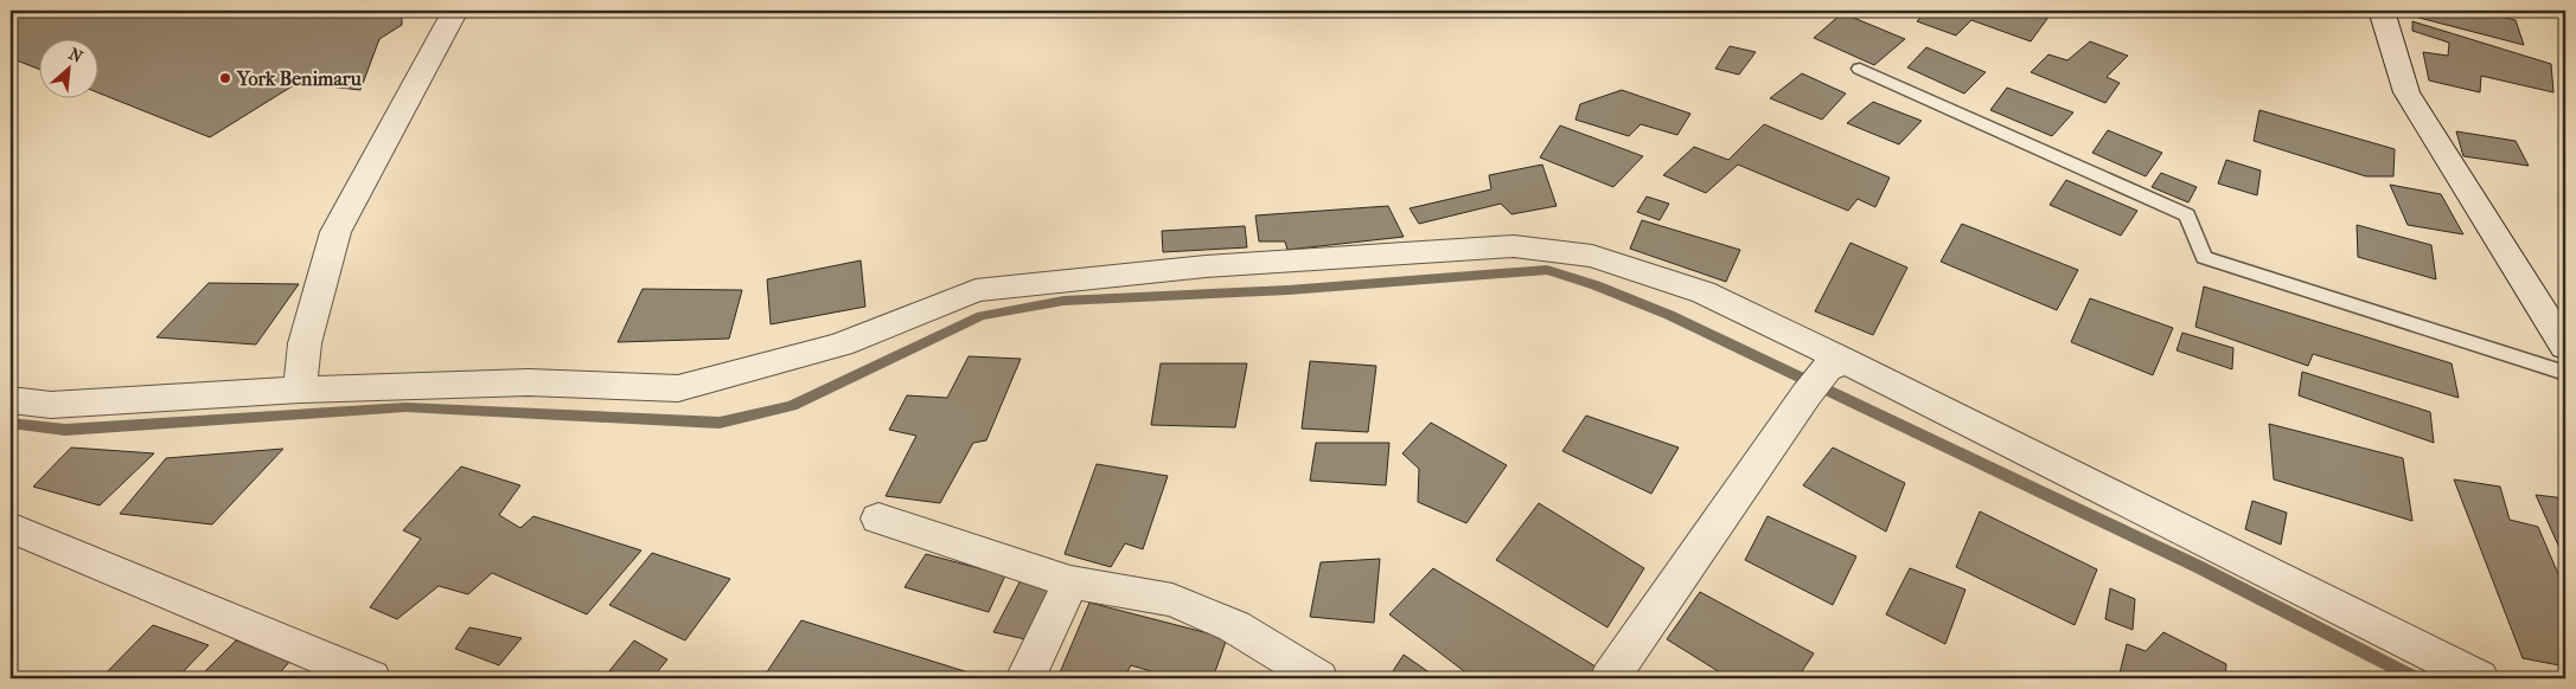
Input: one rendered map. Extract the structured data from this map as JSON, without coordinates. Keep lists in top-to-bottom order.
{
  "places": ["York Benimaru"],
  "north": "top right"
}
